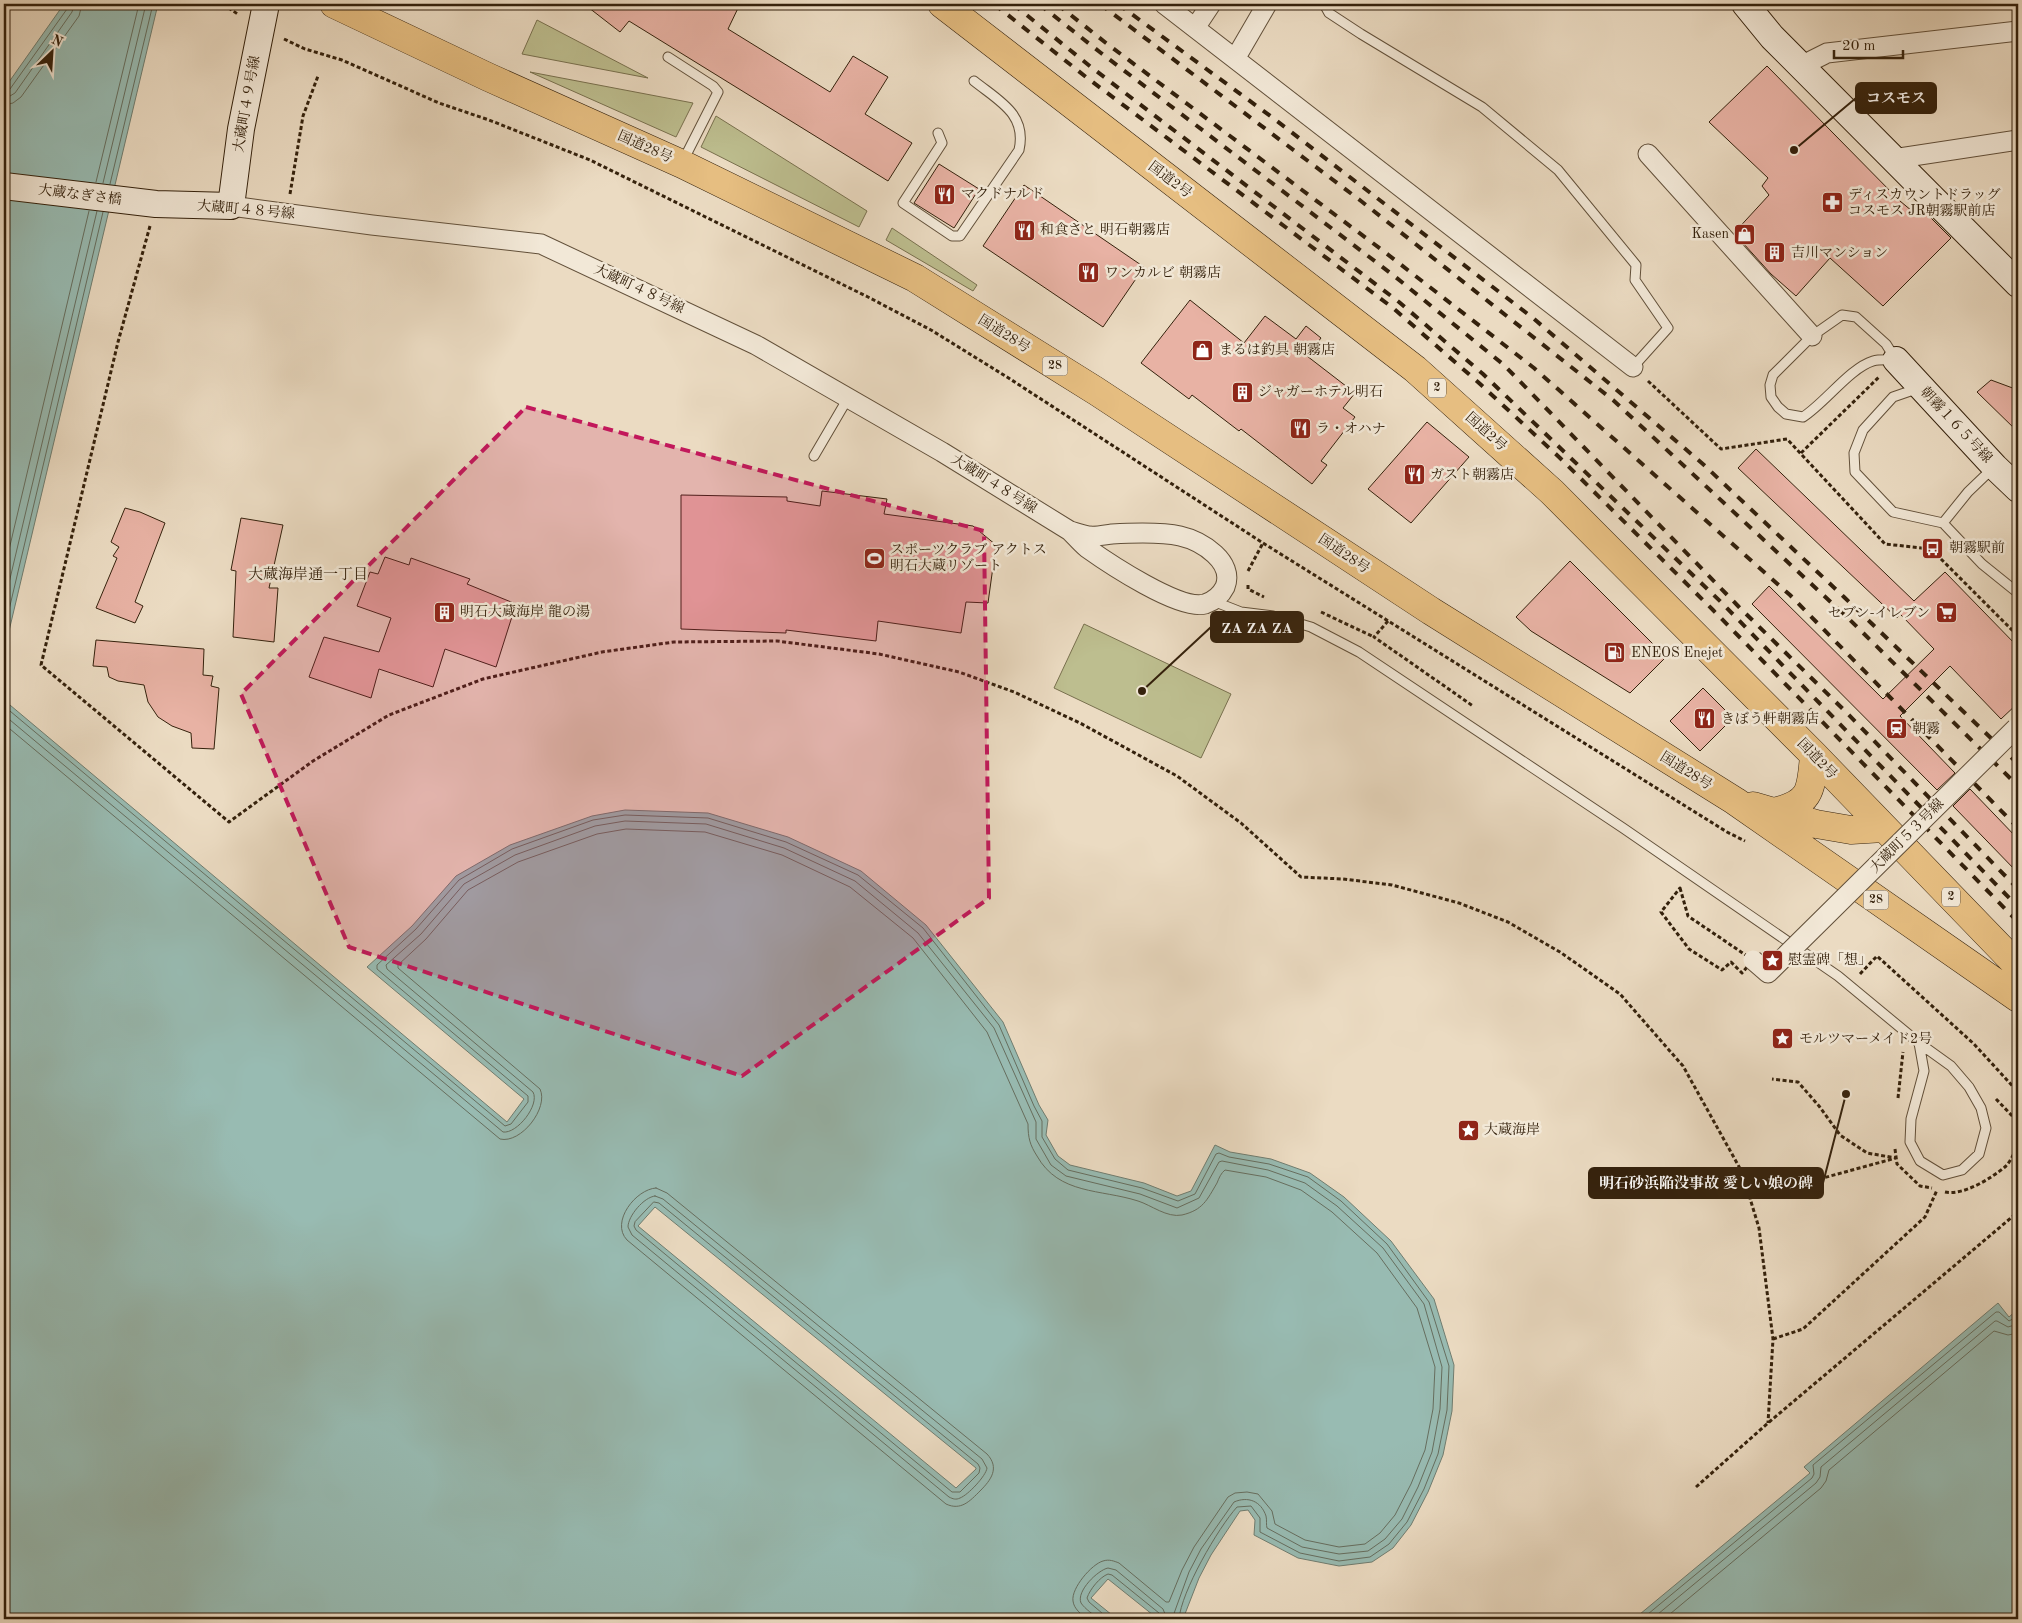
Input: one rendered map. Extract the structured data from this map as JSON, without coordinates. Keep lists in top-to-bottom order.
{
  "streets": {
    "highway": [
      "国道28号",
      "国道2号",
      "28",
      "2"
    ],
    "street": [
      "大蔵町４９号線",
      "大蔵なぎさ橋",
      "大蔵町４８号線",
      "朝霧１６５号線",
      "大蔵町５３号線"
    ]
  },
  "crossings": [
    ["大蔵町４９号線", "大蔵町４８号線"],
    ["国道28号", "国道2号"],
    ["大蔵なぎさ橋", "大蔵町４８号線"]
  ],
  "districts": ["大蔵海岸通一丁目"],
  "places": {
    "other": ["コスモス", "ZA ZA ZA", "明石砂浜陥没事故 愛しい娘の碑"],
    "restaurant": [
      "マクドナルド",
      "和食さと 明石朝霧店",
      "ワンカルビ 朝霧店",
      "ラ・オハナ",
      "ガスト朝霧店",
      "きぼう軒朝霧店"
    ],
    "pharmacy": ["ディスカウントドラッグ コスモス JR朝霧駅前店"],
    "shop": ["Kasen", "まるは釣具 朝霧店"],
    "building": ["吉川マンション", "ジャガーホテル明石", "明石大蔵海岸 龍の湯"],
    "bus stop": ["朝霧駅前"],
    "sports": ["スポーツクラブ アクトス 明石大蔵リゾート"],
    "supermarket": ["セブン-イレブン"],
    "fuel station": ["ENEOS Enejet"],
    "station": ["朝霧"],
    "place": ["慰霊碑「想」", "モルツマーメイド2号", "大蔵海岸"]
  },
  "scale_bar": "20 m",
  "north": "top right"
}
